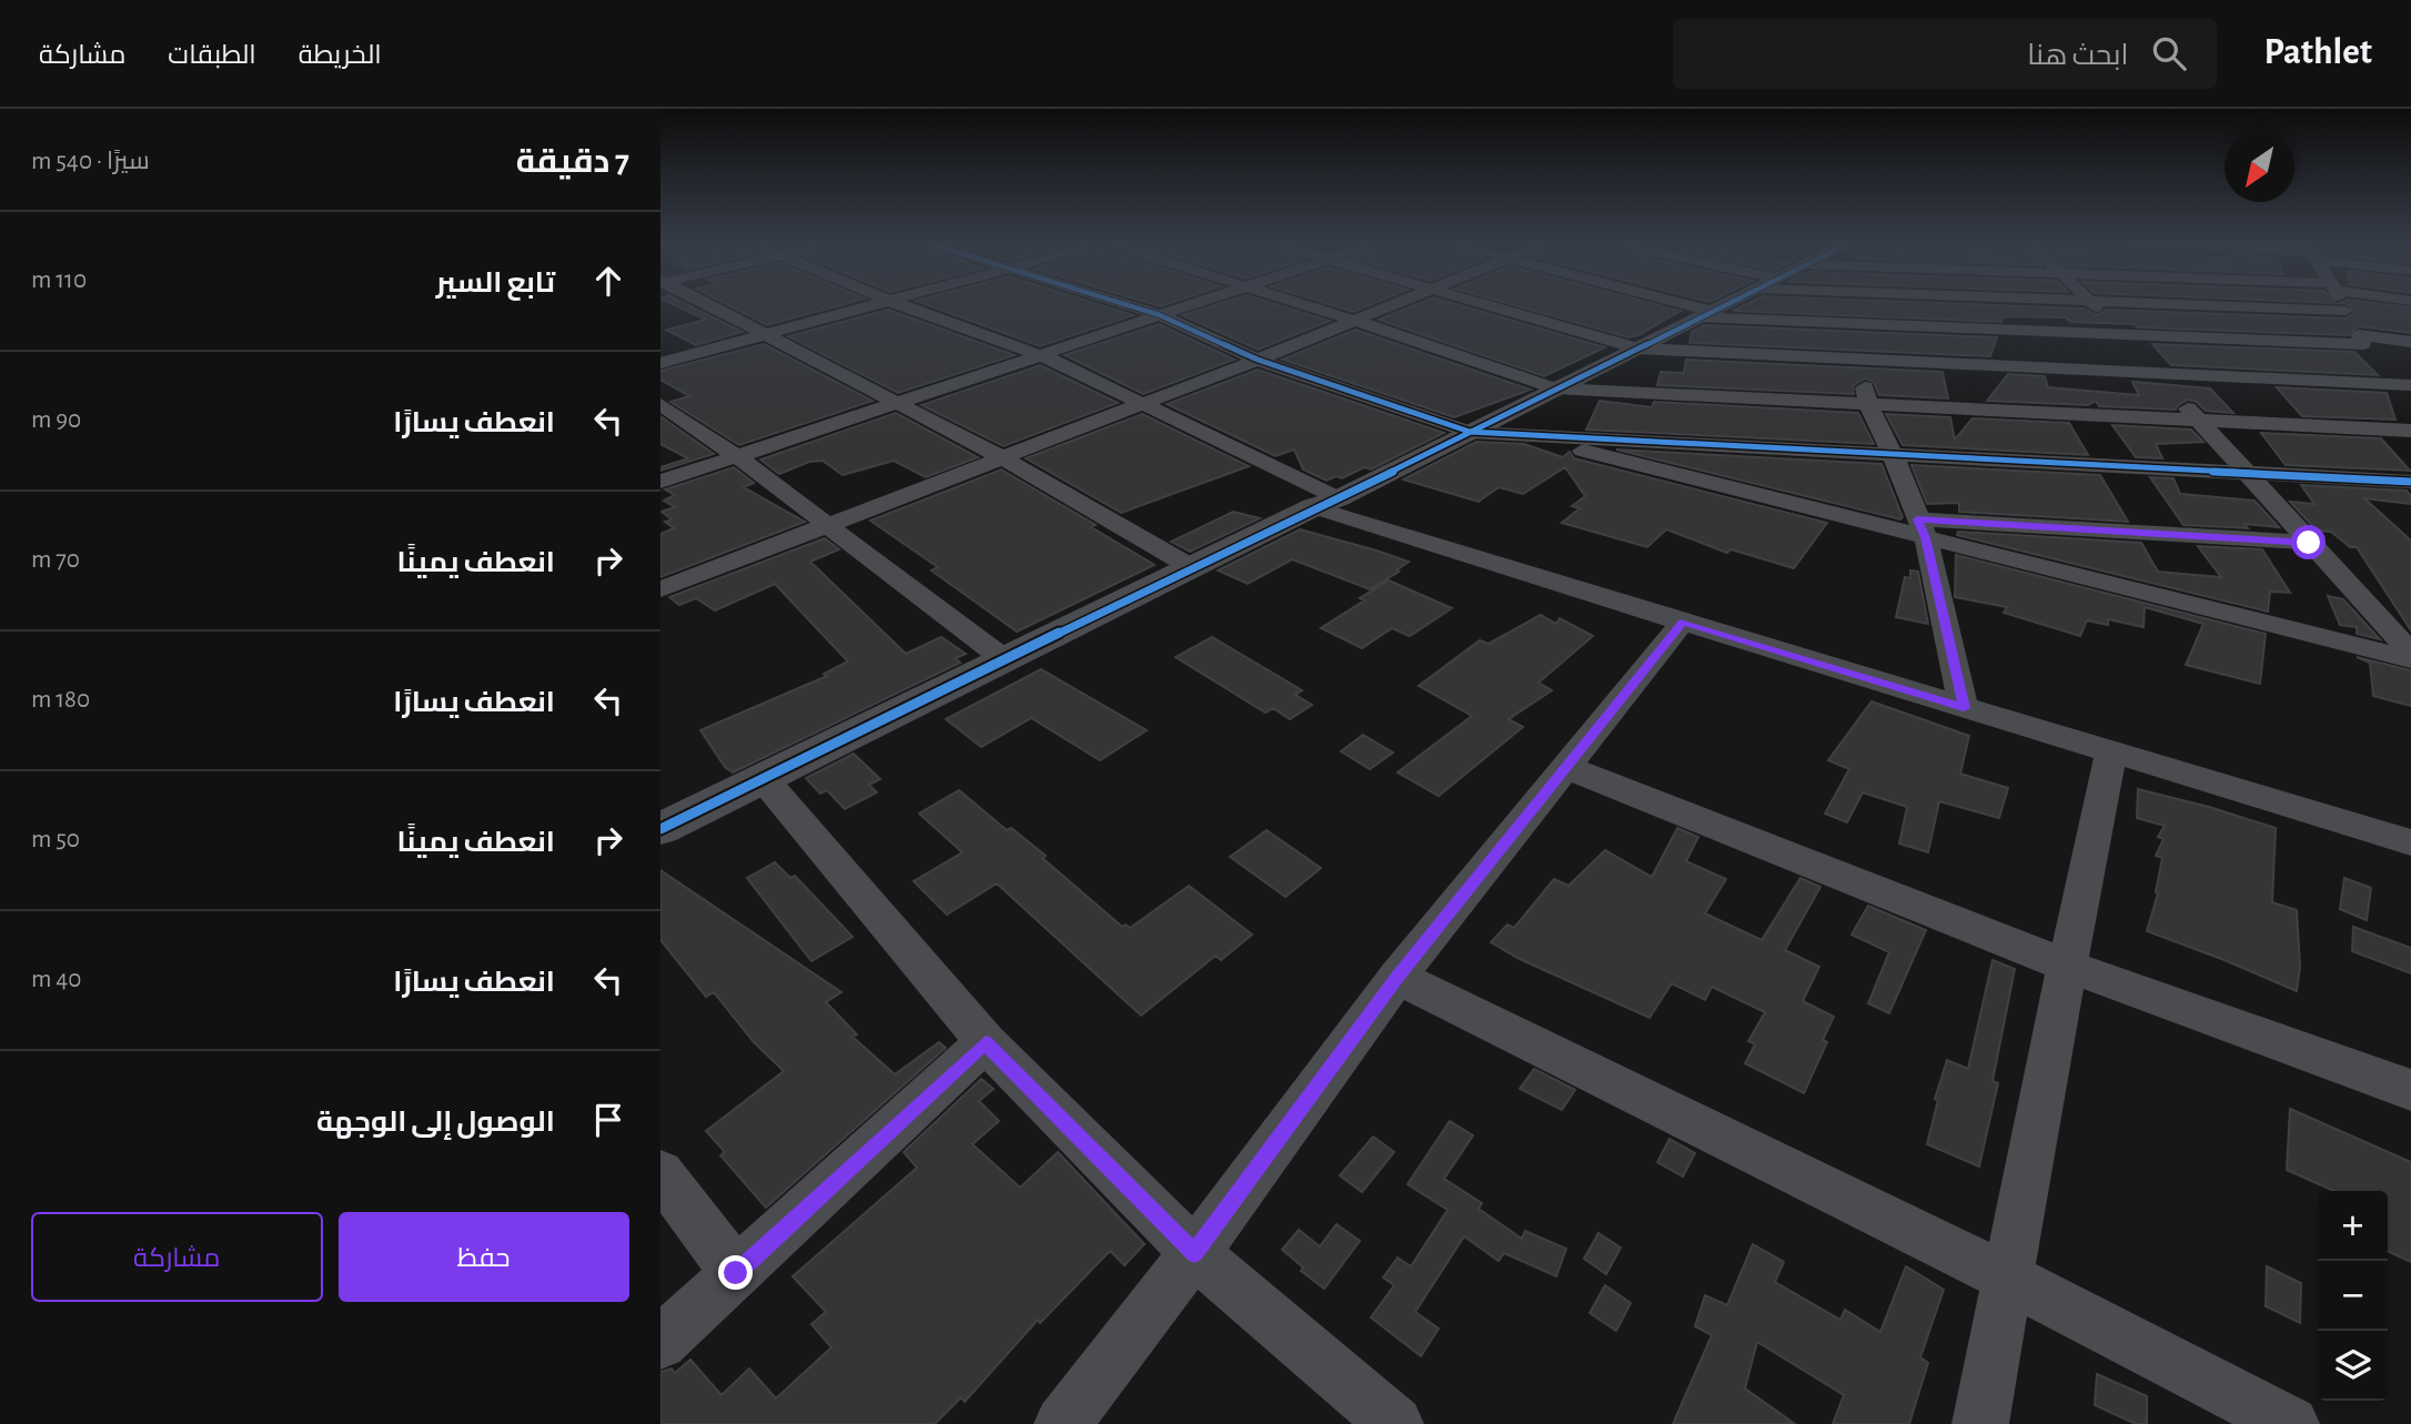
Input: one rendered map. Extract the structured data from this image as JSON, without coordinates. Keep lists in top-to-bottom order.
{
  "north": "bottom left",
  "page": {
    "header": "Pathlet",
    "search": "ابحث هنا",
    "nav": ["الخريطة", "الطبقات", "مشاركة"],
    "heading": ["7 دقيقة", "سيرًا · 540 m"],
    "list": [
      ["تابع السير", "110 m"],
      ["انعطف يسارًا", "90 m"],
      ["انعطف يمينًا", "70 m"],
      ["انعطف يسارًا", "180 m"],
      ["انعطف يمينًا", "50 m"],
      ["انعطف يسارًا", "40 m"],
      "الوصول إلى الوجهة"
    ],
    "buttons": ["حفظ", "مشاركة"],
    "map_buttons": ["+", "−"]
  }
}
